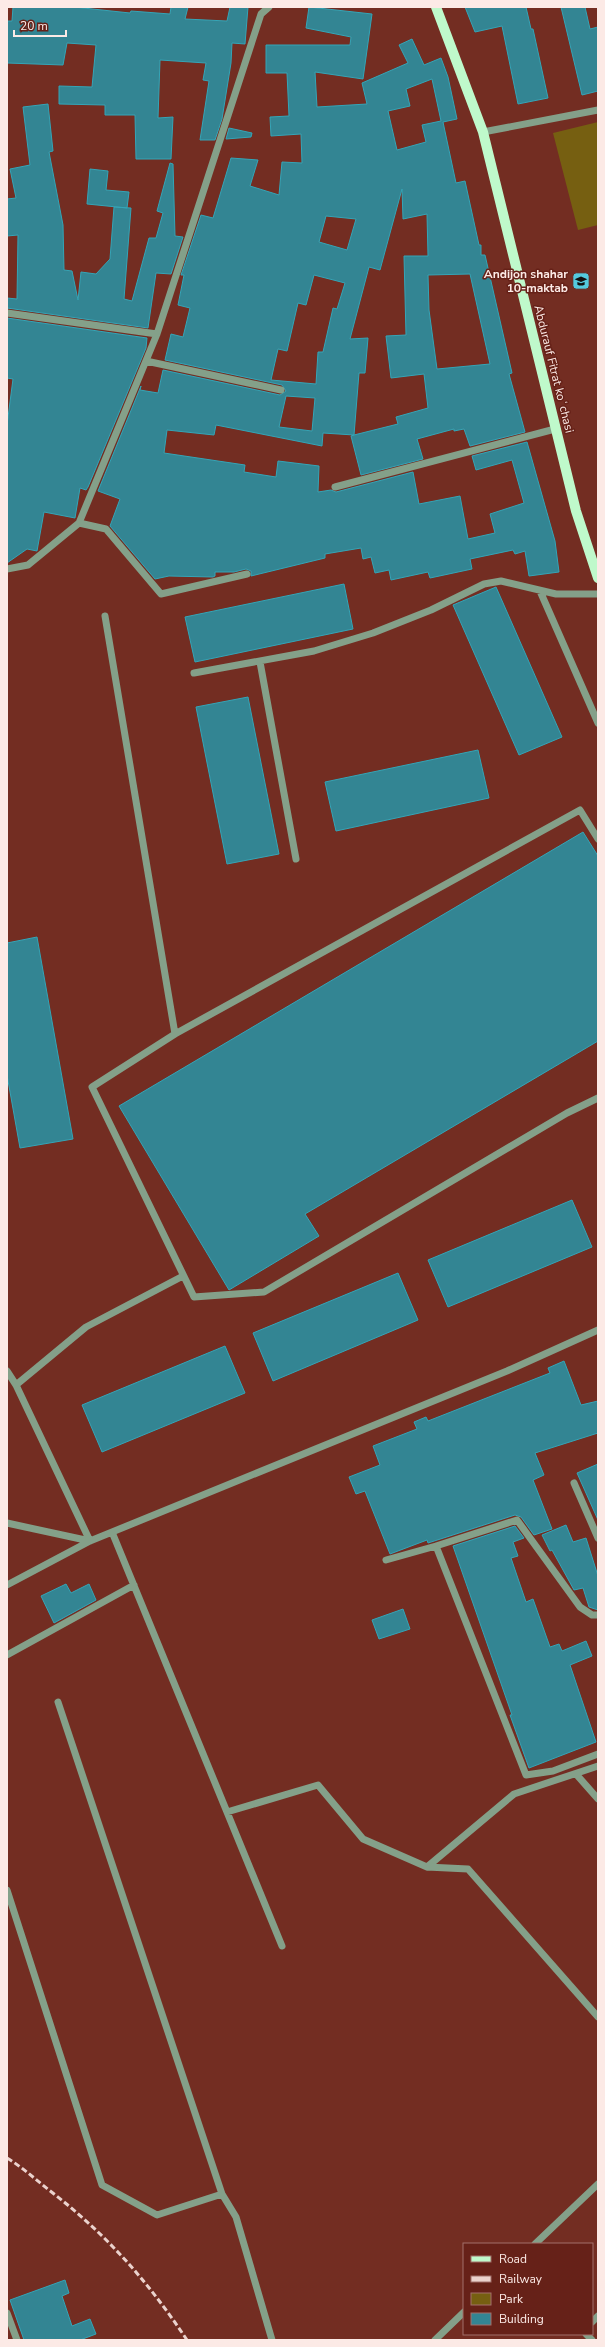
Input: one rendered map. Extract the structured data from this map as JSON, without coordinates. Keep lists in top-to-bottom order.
{
  "streets": {
    "main road": ["Abdurauf Fitrat koʻchasi"]
  },
  "places": {
    "school or university": ["Andijon shahar 10-maktab"]
  },
  "legend": [
    "Road",
    "Railway",
    "Park",
    "Building"
  ],
  "scale_bar": "20 m"
}
